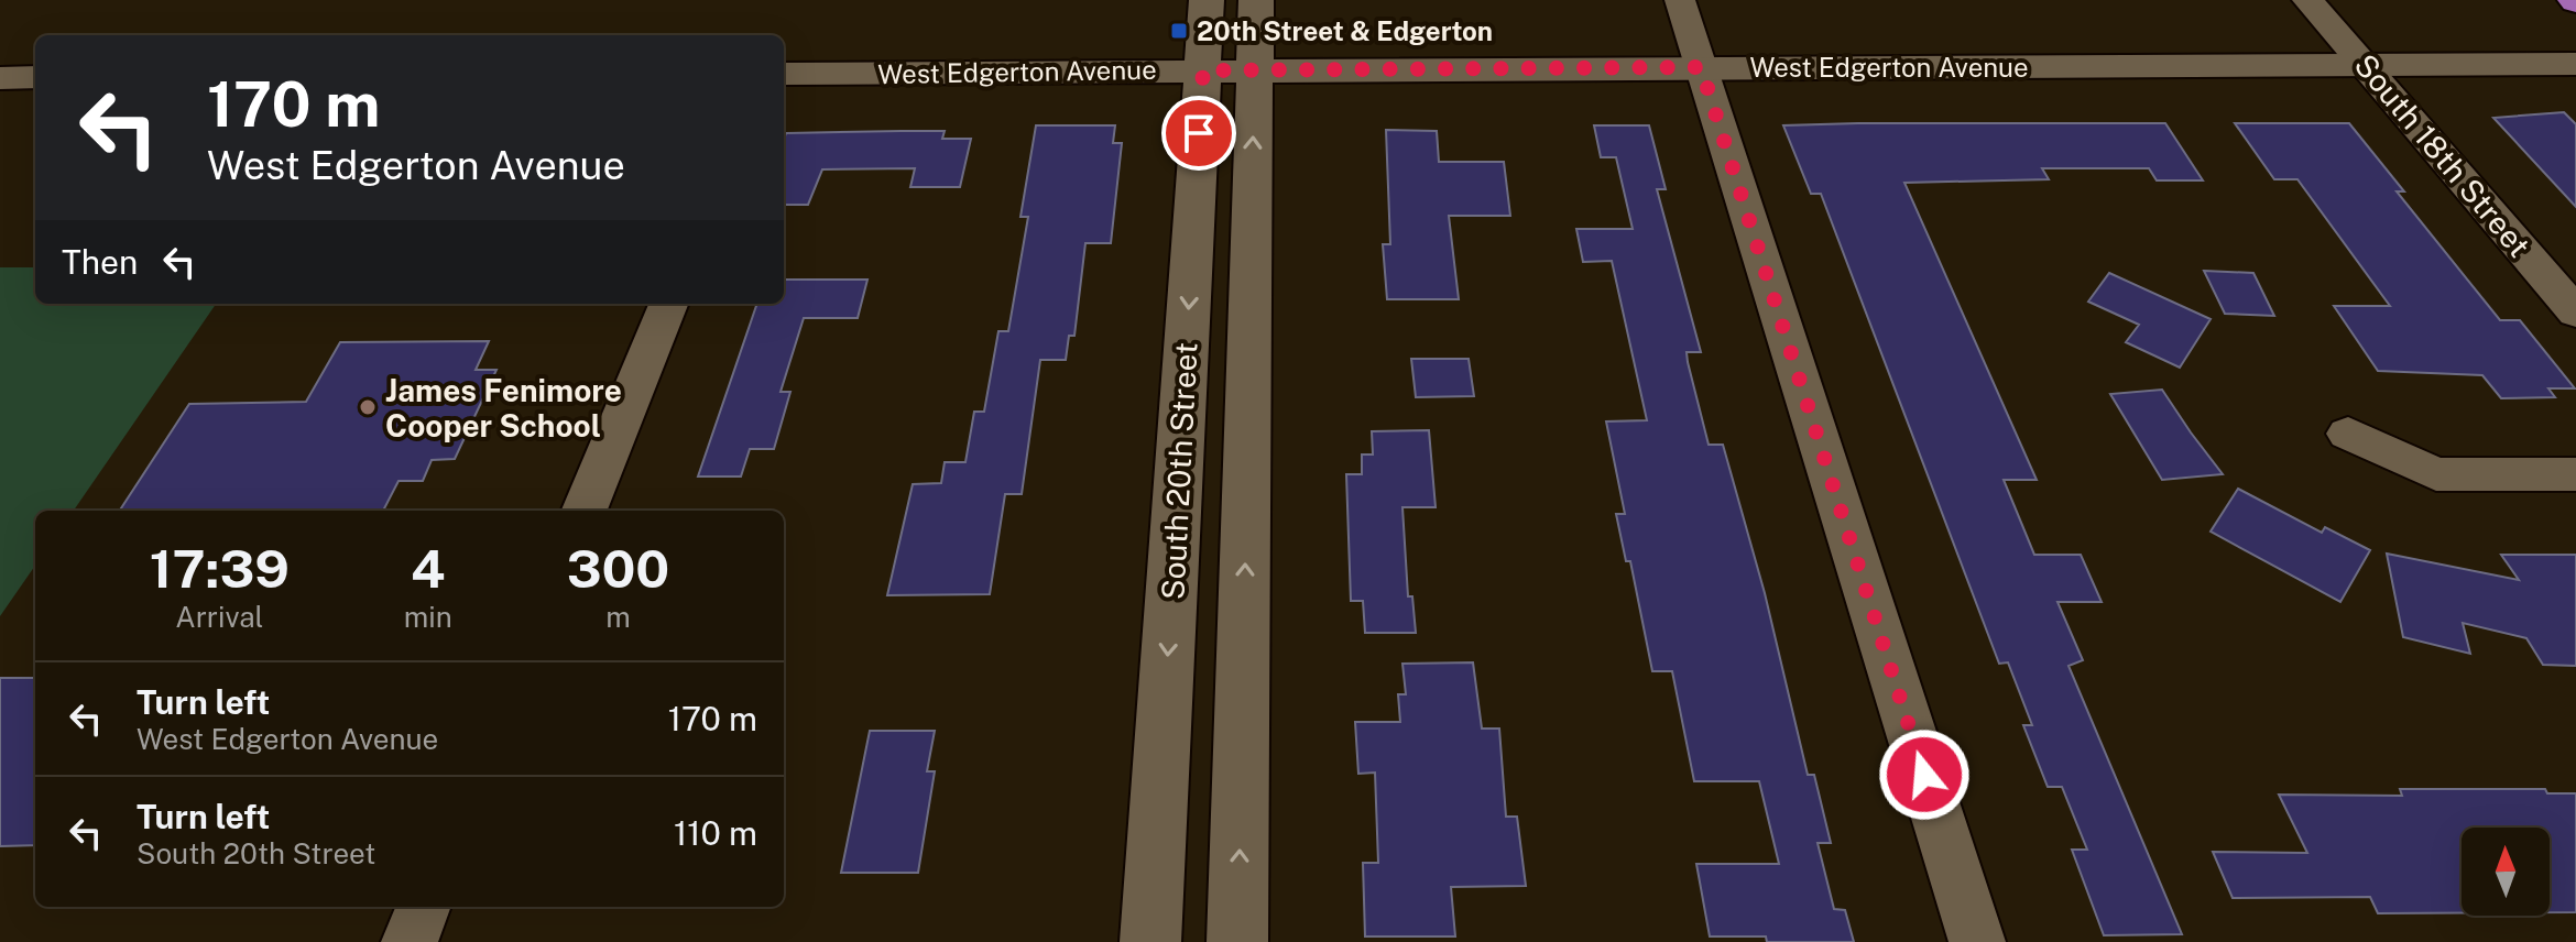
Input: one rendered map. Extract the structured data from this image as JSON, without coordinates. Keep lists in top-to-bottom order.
{
  "streets": {
    "street": ["West Edgerton Avenue", "South 18th Street", "South 20th Street"]
  },
  "crossings": [
    ["West Edgerton Avenue", "South 18th Street"],
    ["West Edgerton Avenue", "South 20th Street"]
  ],
  "places": {
    "transit": ["20th Street & Edgerton"],
    "other": ["James Fenimore Cooper School"]
  },
  "north": "top",
  "page": {
    "turn": ["170 m", "West Edgerton Avenue"],
    "then": "Then",
    "eta": [
      "17:39",
      "Arrival",
      "4",
      "min",
      "300",
      "m"
    ],
    "list": [
      {
        "name": "Turn left",
        "note": "West Edgerton Avenue",
        "value": "170 m"
      },
      {
        "name": "Turn left",
        "note": "South 20th Street",
        "value": "110 m"
      }
    ]
  }
}
